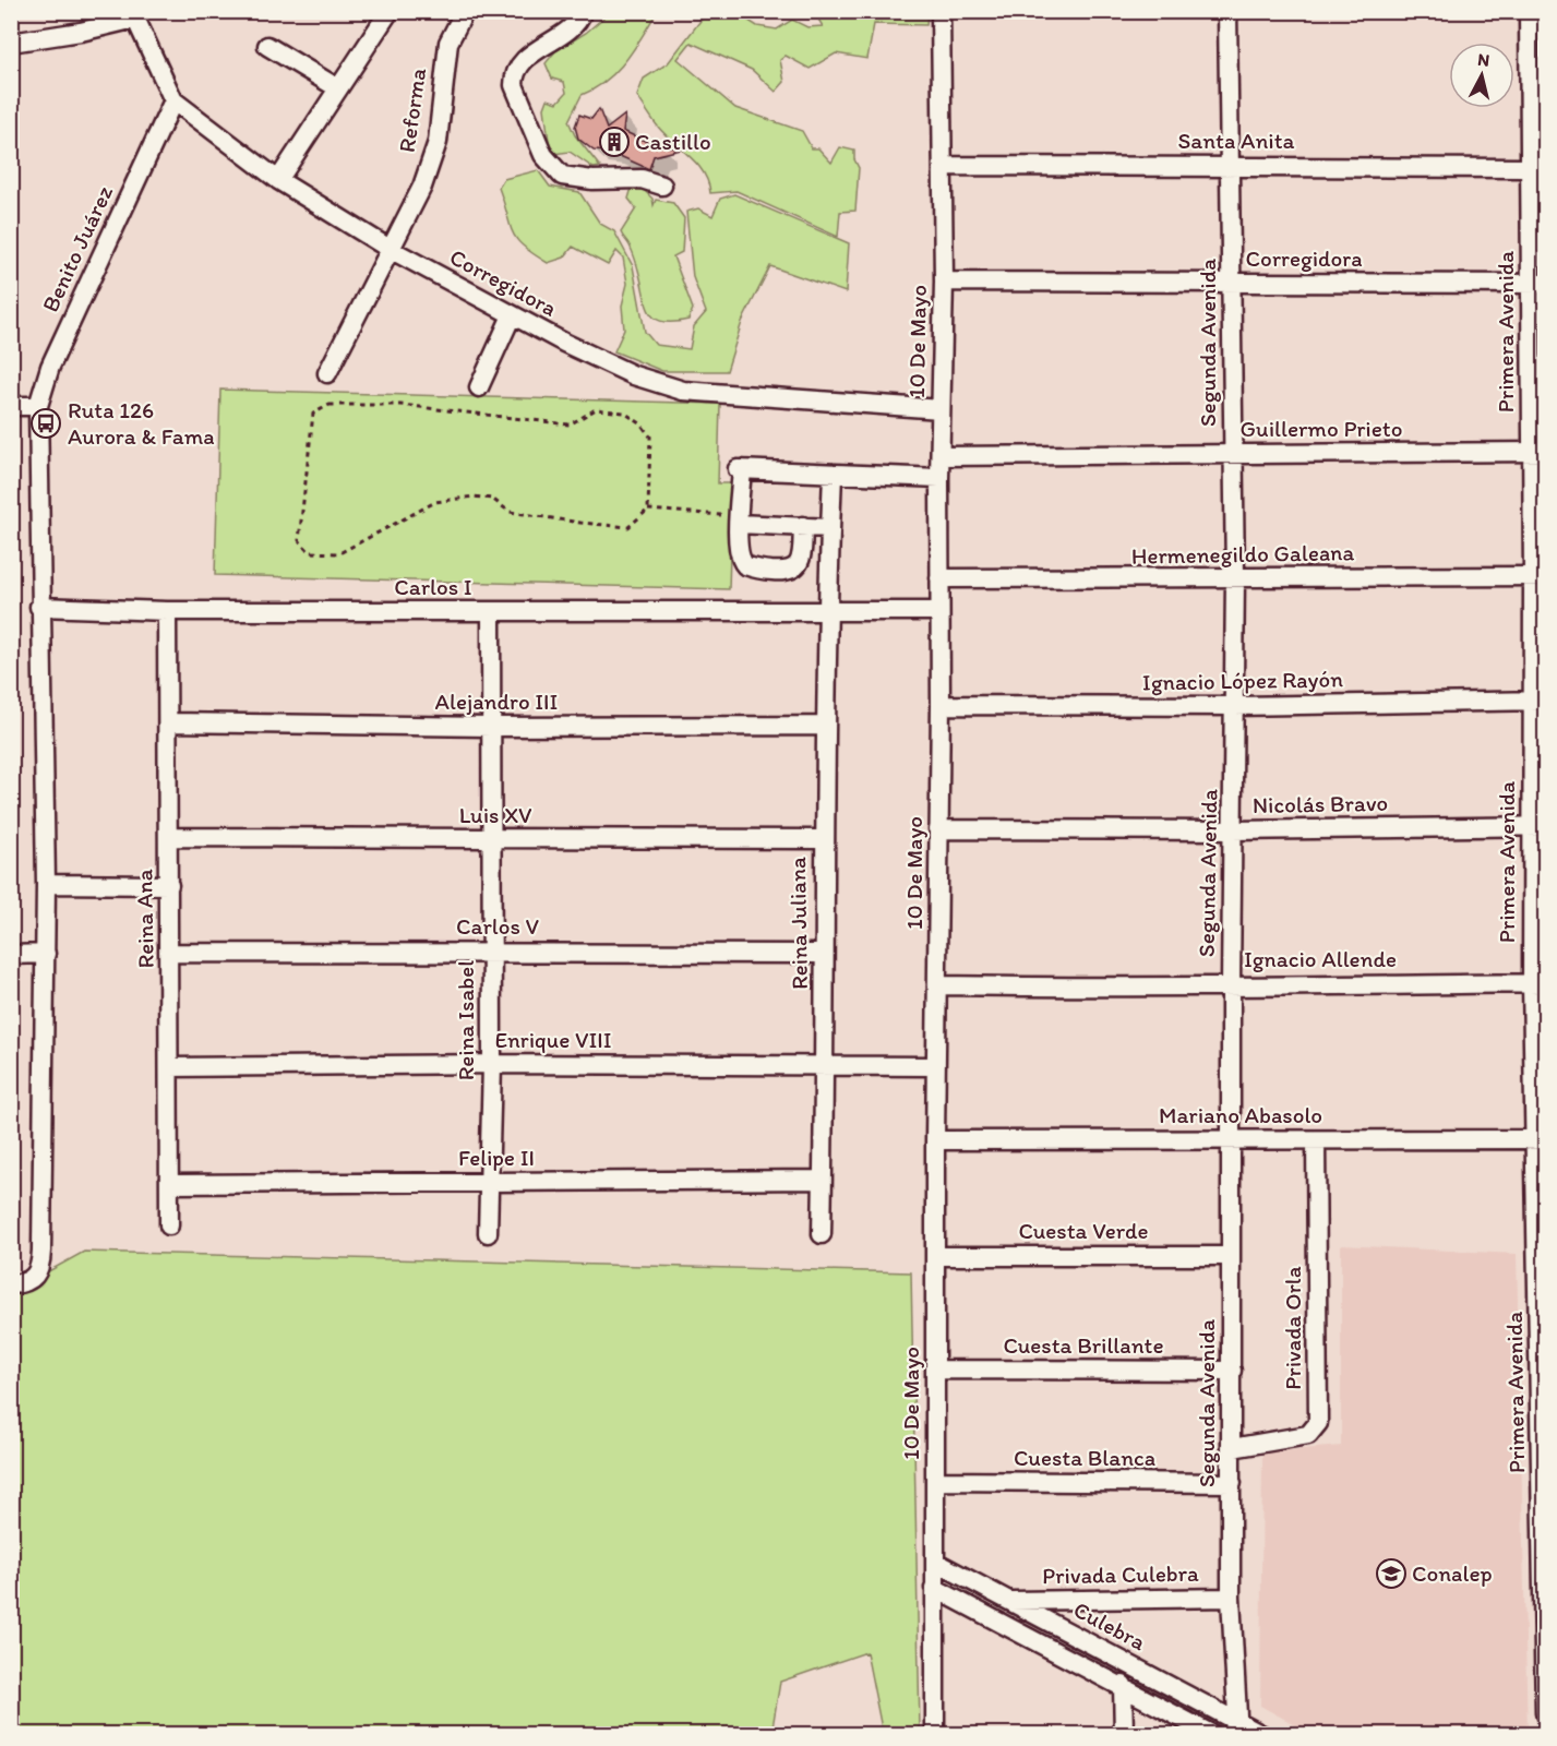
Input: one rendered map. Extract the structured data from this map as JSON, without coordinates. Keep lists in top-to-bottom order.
{
  "streets": {
    "street": [
      "Reforma",
      "Santa Anita",
      "Benito Juárez",
      "Corregidora",
      "Primera Avenida",
      "10 De Mayo",
      "Segunda Avenida",
      "Guillermo Prieto",
      "Hermenegildo Galeana",
      "Carlos I",
      "Ignacio López Rayón",
      "Alejandro III",
      "Nicolás Bravo",
      "Luis XV",
      "Reina Ana",
      "Reina Juliana",
      "Carlos V",
      "Ignacio Allende",
      "Reina Isabel",
      "Enrique VIII",
      "Mariano Abasolo",
      "Felipe II",
      "Cuesta Verde",
      "Privada Orla",
      "Cuesta Brillante",
      "Cuesta Blanca",
      "Privada Culebra",
      "Culebra"
    ]
  },
  "crossings": [
    ["Reforma", "Corregidora"],
    ["Santa Anita", "Primera Avenida"],
    ["Santa Anita", "10 De Mayo"],
    ["Santa Anita", "Segunda Avenida"],
    ["Benito Juárez", "Corregidora"],
    ["Benito Juárez", "Carlos I"],
    ["Corregidora", "Primera Avenida"],
    ["Corregidora", "10 De Mayo"],
    ["Corregidora", "Segunda Avenida"],
    ["Primera Avenida", "Guillermo Prieto"],
    ["Primera Avenida", "Hermenegildo Galeana"],
    ["Primera Avenida", "Ignacio López Rayón"],
    ["Primera Avenida", "Nicolás Bravo"],
    ["Primera Avenida", "Ignacio Allende"],
    ["Primera Avenida", "Mariano Abasolo"],
    ["10 De Mayo", "Guillermo Prieto"],
    ["10 De Mayo", "Hermenegildo Galeana"],
    ["10 De Mayo", "Carlos I"],
    ["10 De Mayo", "Ignacio López Rayón"],
    ["10 De Mayo", "Nicolás Bravo"],
    ["10 De Mayo", "Ignacio Allende"],
    ["10 De Mayo", "Enrique VIII"],
    ["10 De Mayo", "Mariano Abasolo"],
    ["10 De Mayo", "Cuesta Verde"],
    ["10 De Mayo", "Cuesta Brillante"],
    ["10 De Mayo", "Cuesta Blanca"],
    ["10 De Mayo", "Culebra"],
    ["Segunda Avenida", "Guillermo Prieto"],
    ["Segunda Avenida", "Hermenegildo Galeana"],
    ["Segunda Avenida", "Ignacio López Rayón"],
    ["Segunda Avenida", "Nicolás Bravo"],
    ["Segunda Avenida", "Ignacio Allende"],
    ["Segunda Avenida", "Mariano Abasolo"],
    ["Segunda Avenida", "Cuesta Verde"],
    ["Segunda Avenida", "Privada Orla"],
    ["Segunda Avenida", "Cuesta Brillante"],
    ["Segunda Avenida", "Cuesta Blanca"],
    ["Segunda Avenida", "Privada Culebra"],
    ["Segunda Avenida", "Culebra"],
    ["Carlos I", "Reina Ana"],
    ["Carlos I", "Reina Juliana"],
    ["Carlos I", "Reina Isabel"],
    ["Alejandro III", "Reina Ana"],
    ["Alejandro III", "Reina Juliana"],
    ["Alejandro III", "Reina Isabel"],
    ["Luis XV", "Reina Ana"],
    ["Luis XV", "Reina Juliana"],
    ["Luis XV", "Reina Isabel"],
    ["Reina Ana", "Carlos V"],
    ["Reina Ana", "Enrique VIII"],
    ["Reina Ana", "Felipe II"],
    ["Reina Juliana", "Carlos V"],
    ["Reina Juliana", "Enrique VIII"],
    ["Reina Juliana", "Felipe II"],
    ["Carlos V", "Reina Isabel"],
    ["Reina Isabel", "Enrique VIII"],
    ["Reina Isabel", "Felipe II"],
    ["Mariano Abasolo", "Privada Orla"],
    ["Privada Culebra", "Culebra"]
  ],
  "places": {
    "building": ["Castillo"],
    "bus stop": ["Ruta 126 Aurora & Fama"],
    "school or university": ["Conalep"]
  },
  "north": "top"
}
